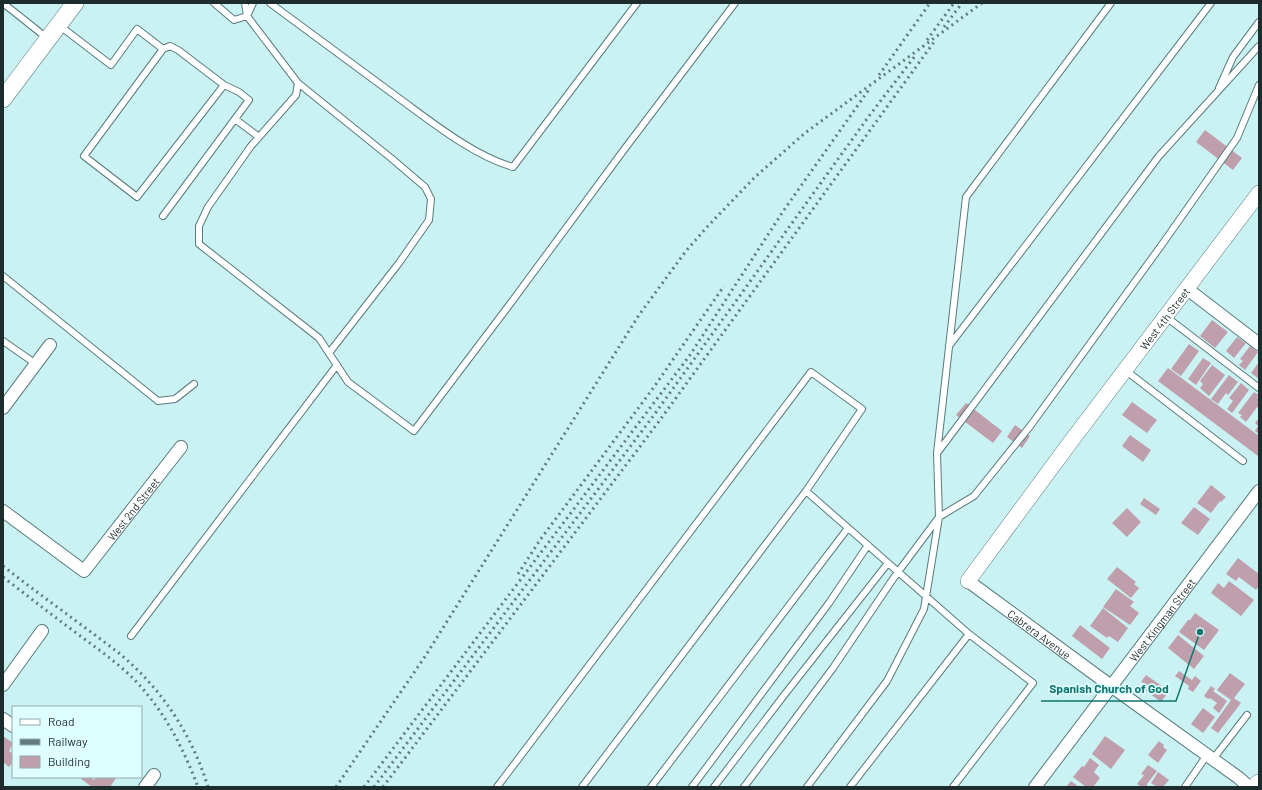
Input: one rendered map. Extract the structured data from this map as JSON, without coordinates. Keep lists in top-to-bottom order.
{
  "streets": {
    "street": [
      "West 4th Street",
      "West 2nd Street",
      "West Kingman Street",
      "Cabrera Avenue"
    ]
  },
  "crossings": [
    ["West 4th Street", "Cabrera Avenue"],
    ["West Kingman Street", "Cabrera Avenue"]
  ],
  "places": ["Spanish Church of God"],
  "legend": ["Road", "Railway", "Building"]
}
